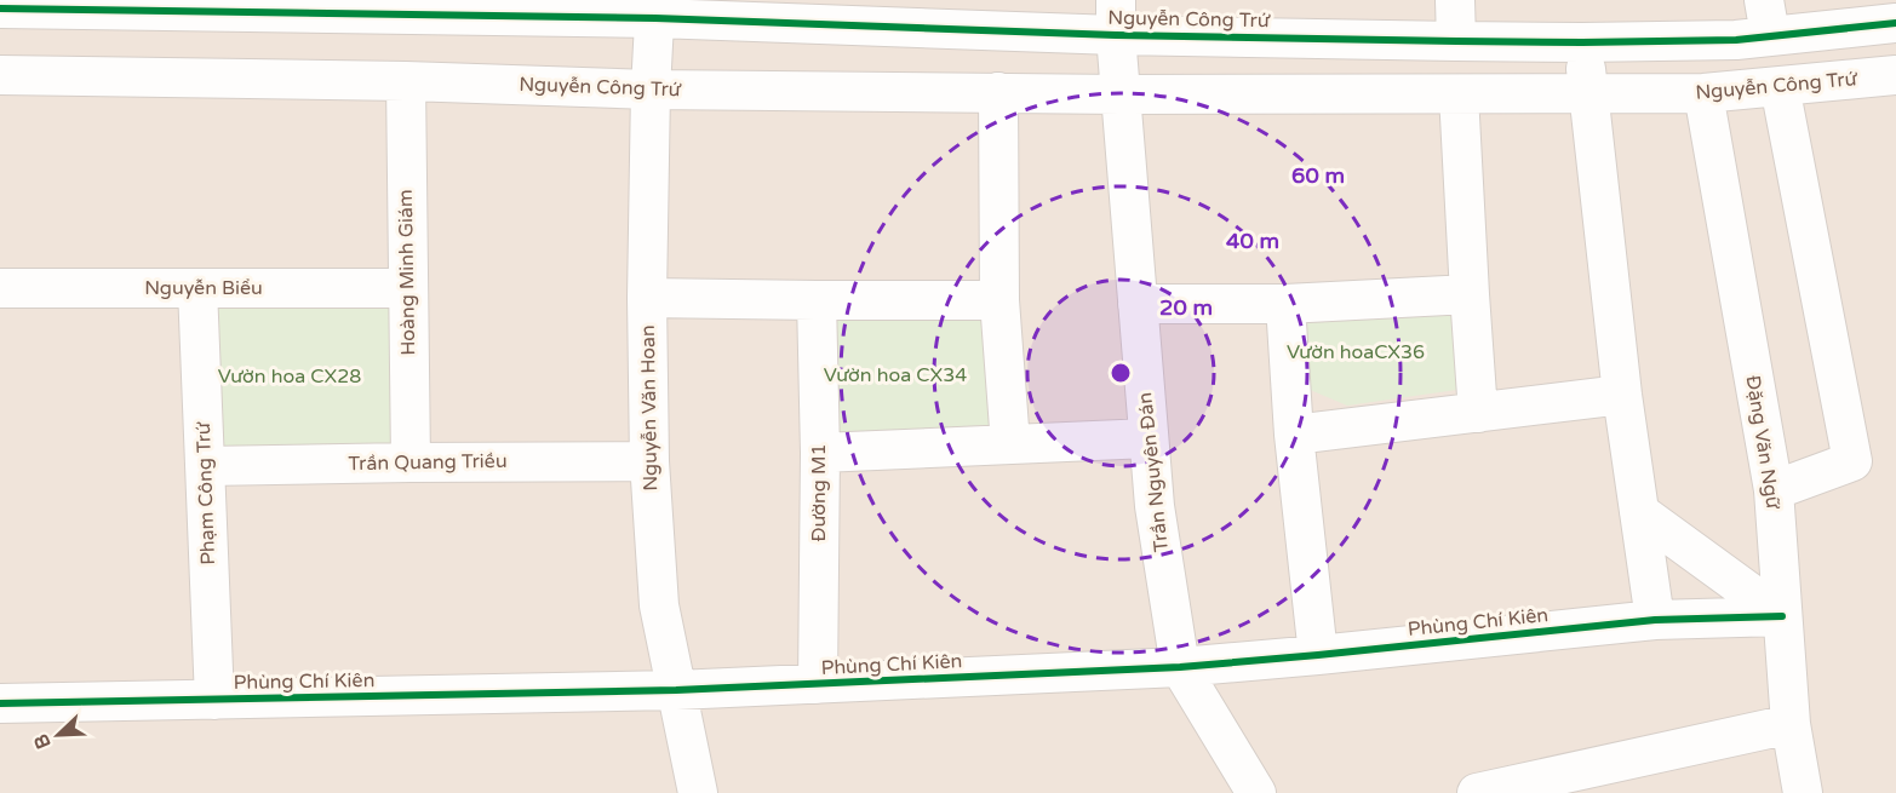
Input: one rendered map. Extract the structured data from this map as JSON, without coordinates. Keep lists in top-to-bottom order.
{
  "streets": {
    "street": [
      "Nguyễn Công Trứ",
      "Hoàng Minh Giám",
      "Nguyễn Biểu",
      "Nguyễn Văn Hoan",
      "Đặng Văn Ngữ",
      "Trần Quang Triều",
      "Trần Nguyên Đán",
      "Đường M1",
      "Phạm Công Trứ",
      "Phùng Chí Kiên"
    ]
  },
  "crossings": [
    ["Nguyễn Công Trứ", "Hoàng Minh Giám"],
    ["Nguyễn Công Trứ", "Nguyễn Văn Hoan"],
    ["Nguyễn Công Trứ", "Đặng Văn Ngữ"],
    ["Nguyễn Công Trứ", "Trần Nguyên Đán"],
    ["Hoàng Minh Giám", "Nguyễn Biểu"],
    ["Hoàng Minh Giám", "Trần Quang Triều"],
    ["Nguyễn Biểu", "Phạm Công Trứ"],
    ["Nguyễn Văn Hoan", "Trần Quang Triều"],
    ["Nguyễn Văn Hoan", "Phùng Chí Kiên"],
    ["Đặng Văn Ngữ", "Phùng Chí Kiên"],
    ["Trần Quang Triều", "Phạm Công Trứ"],
    ["Trần Nguyên Đán", "Phùng Chí Kiên"],
    ["Đường M1", "Phùng Chí Kiên"],
    ["Phạm Công Trứ", "Phùng Chí Kiên"]
  ],
  "parks": ["Vườn hoaCX36", "Vườn hoa CX34", "Vườn hoa CX28"],
  "north": "bottom left",
  "rings": ["60 m", "40 m", "20 m"]
}
